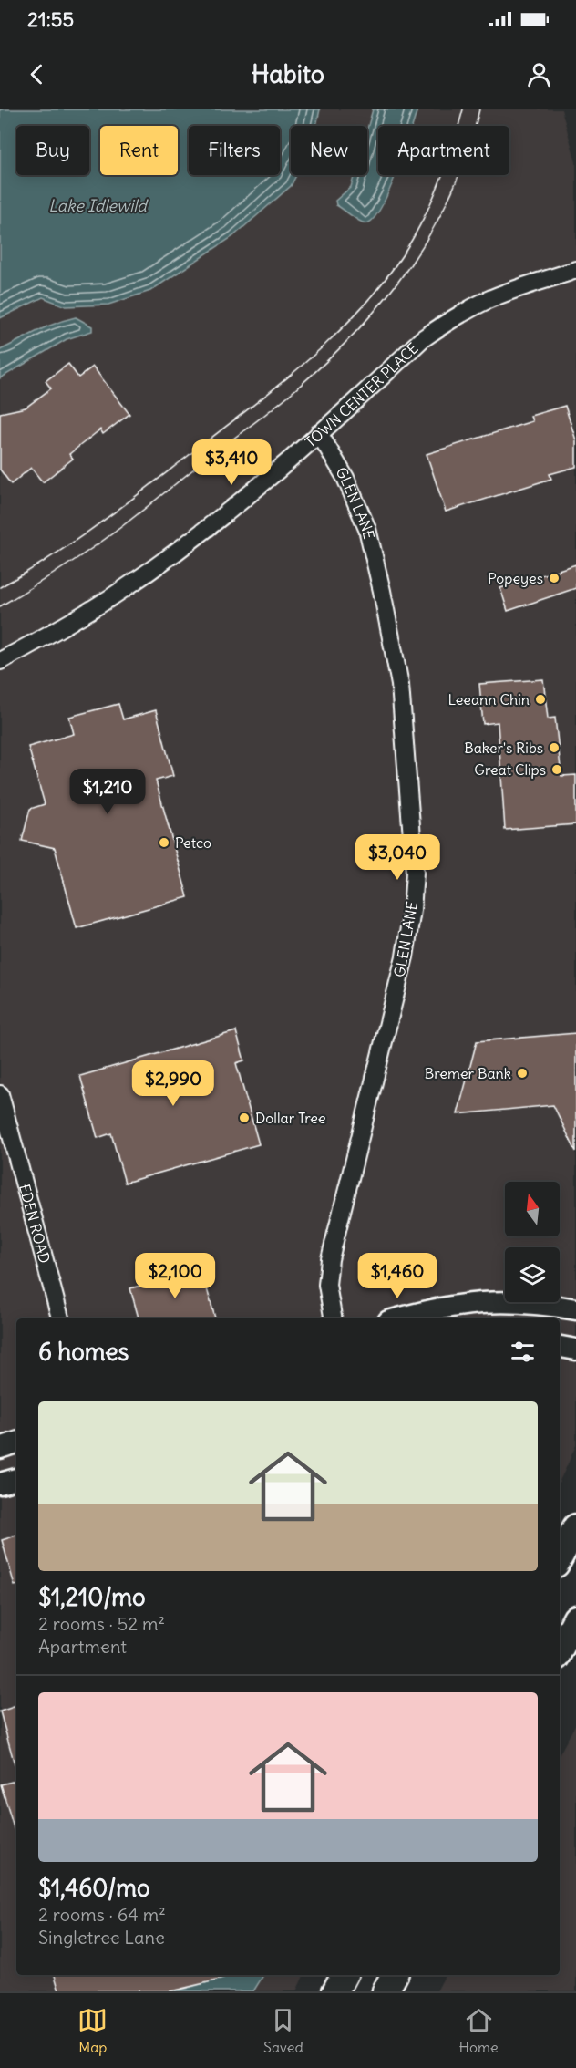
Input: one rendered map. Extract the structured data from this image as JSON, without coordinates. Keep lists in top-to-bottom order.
{
  "streets": {
    "street": ["TOWN CENTER PLACE", "GLEN LANE", "EDEN ROAD"]
  },
  "crossings": [
    ["TOWN CENTER PLACE", "GLEN LANE"]
  ],
  "water": ["Lake Idlewild"],
  "places": [
    "Popeyes",
    "Leeann Chin",
    "Baker's Ribs",
    "Great Clips",
    "Petco",
    "Bremer Bank",
    "Dollar Tree"
  ],
  "north": "top",
  "page": {
    "status": "21:55",
    "header": "Habito",
    "chip": [
      "Buy",
      "Rent",
      "Filters",
      "New",
      "Apartment"
    ],
    "price": [
      "$3,410",
      "$1,210",
      "$3,040",
      "$2,990",
      "$2,100",
      "$1,460"
    ],
    "heading": "6 homes",
    "list": [
      {
        "name": "$1,210/mo",
        "note": "2 rooms · 52 m² · Apartment"
      },
      {
        "name": "$1,460/mo",
        "note": "2 rooms · 64 m² · Singletree Lane"
      }
    ],
    "tabs": ["Map", "Saved", "Home"]
  }
}
